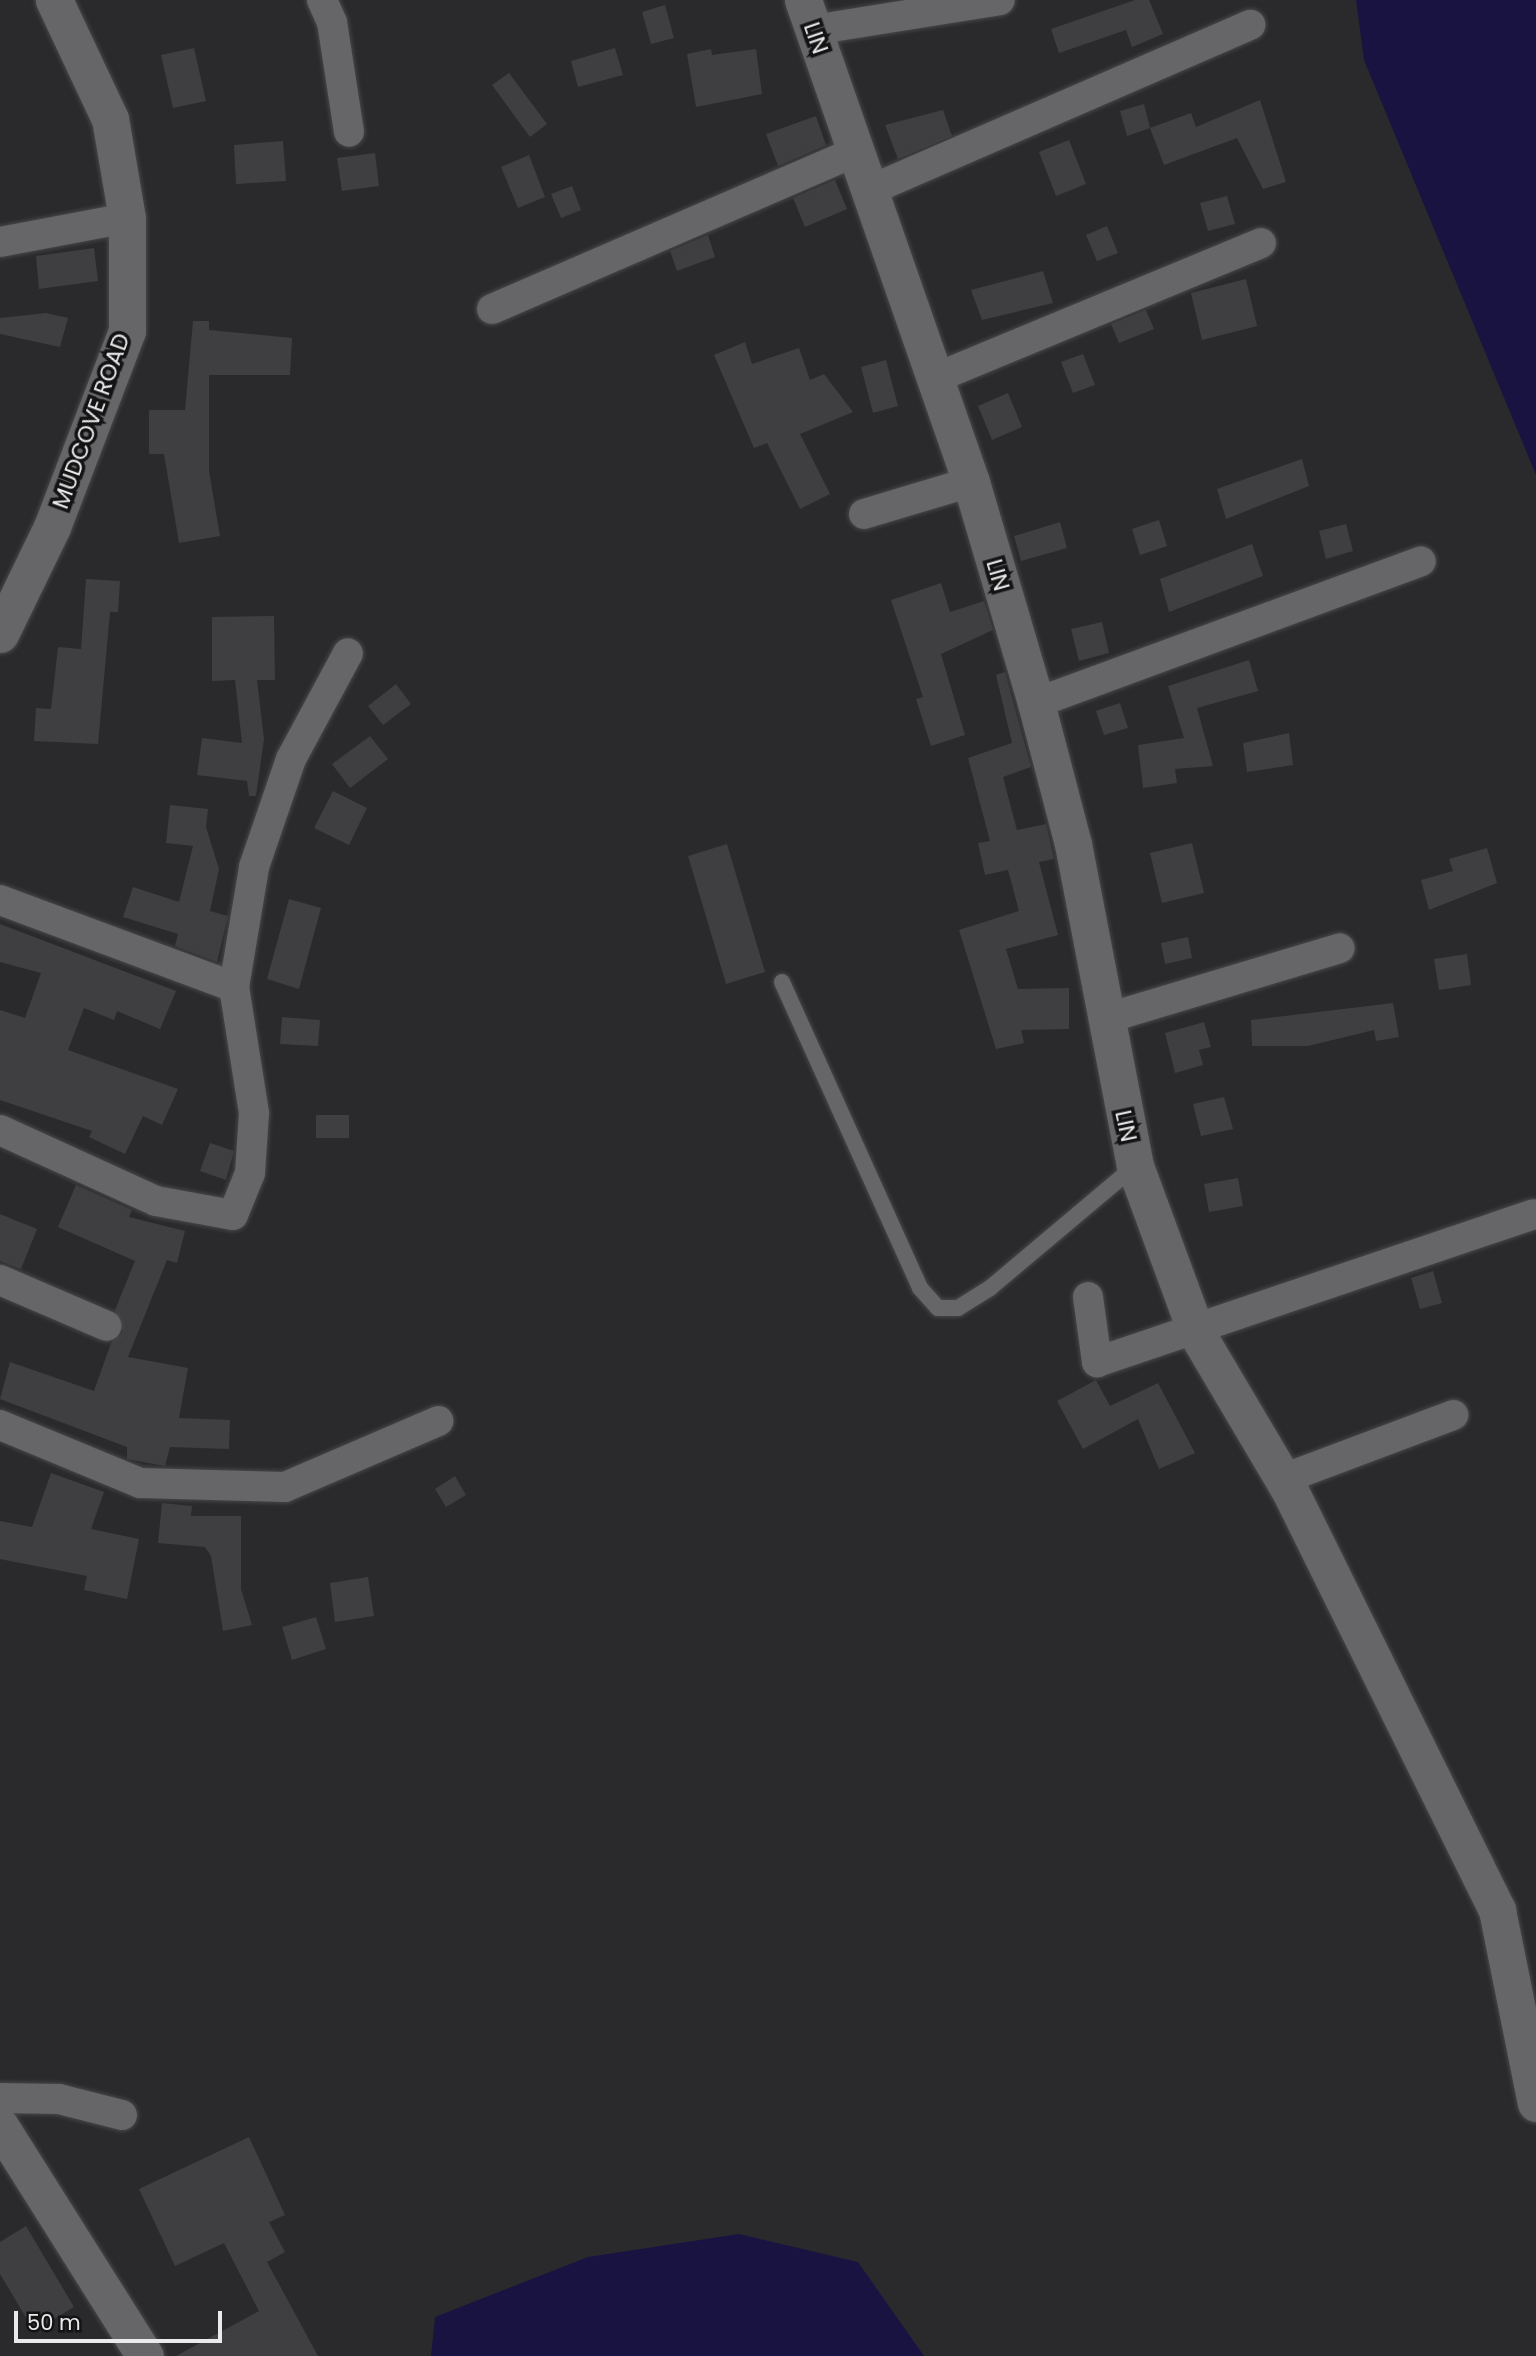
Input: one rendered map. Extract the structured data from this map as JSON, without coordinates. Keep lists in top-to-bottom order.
{
  "streets": {
    "street": ["LIN", "MUDCOVE ROAD"]
  },
  "scale_bar": "50 m"
}
